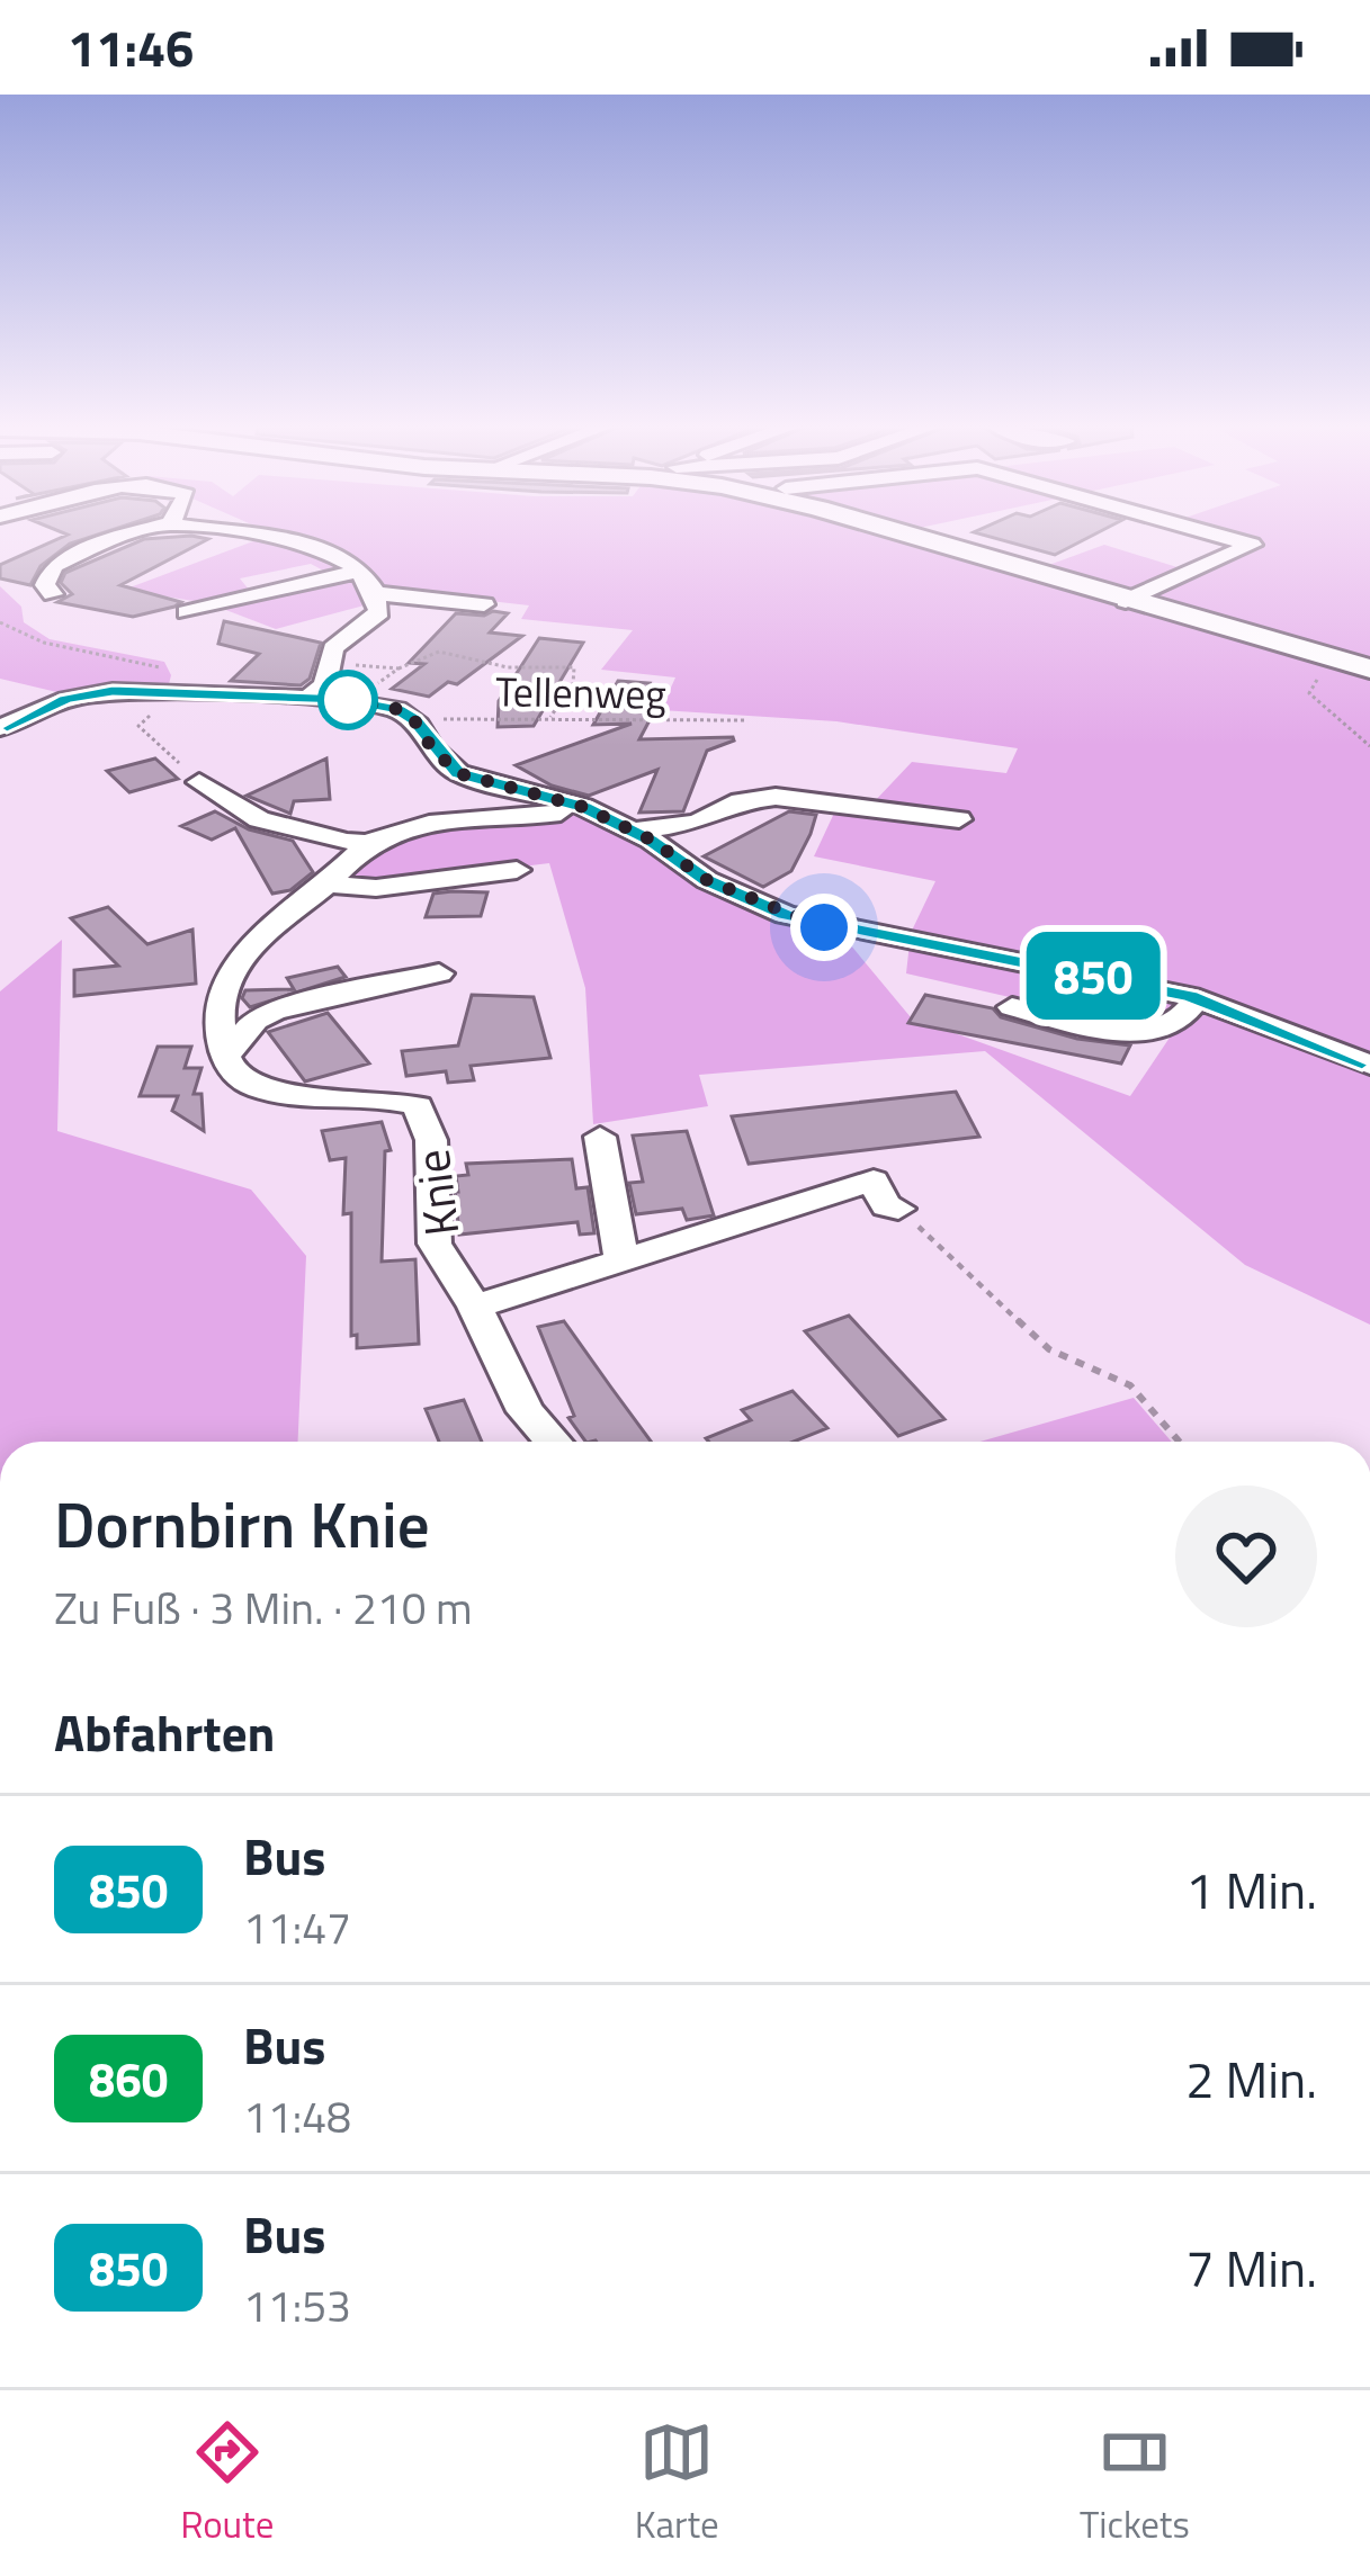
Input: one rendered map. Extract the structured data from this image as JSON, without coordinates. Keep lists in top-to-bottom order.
{
  "streets": {
    "street": ["Knie"],
    "path": ["Tellenweg"]
  },
  "lines": ["bus line 850"],
  "page": {
    "status": "11:46",
    "on_map": "850",
    "heading": [
      ["Dornbirn Knie", "Zu Fuß · 3 Min. · 210 m"],
      "Abfahrten"
    ],
    "list": [
      {
        "mark": "850",
        "name": "Bus",
        "note": "11:47",
        "value": "1 Min."
      },
      {
        "mark": "860",
        "name": "Bus",
        "note": "11:48",
        "value": "2 Min."
      },
      {
        "mark": "850",
        "name": "Bus",
        "note": "11:53",
        "value": "7 Min."
      }
    ],
    "tabs": ["Route", "Karte", "Tickets"]
  }
}
